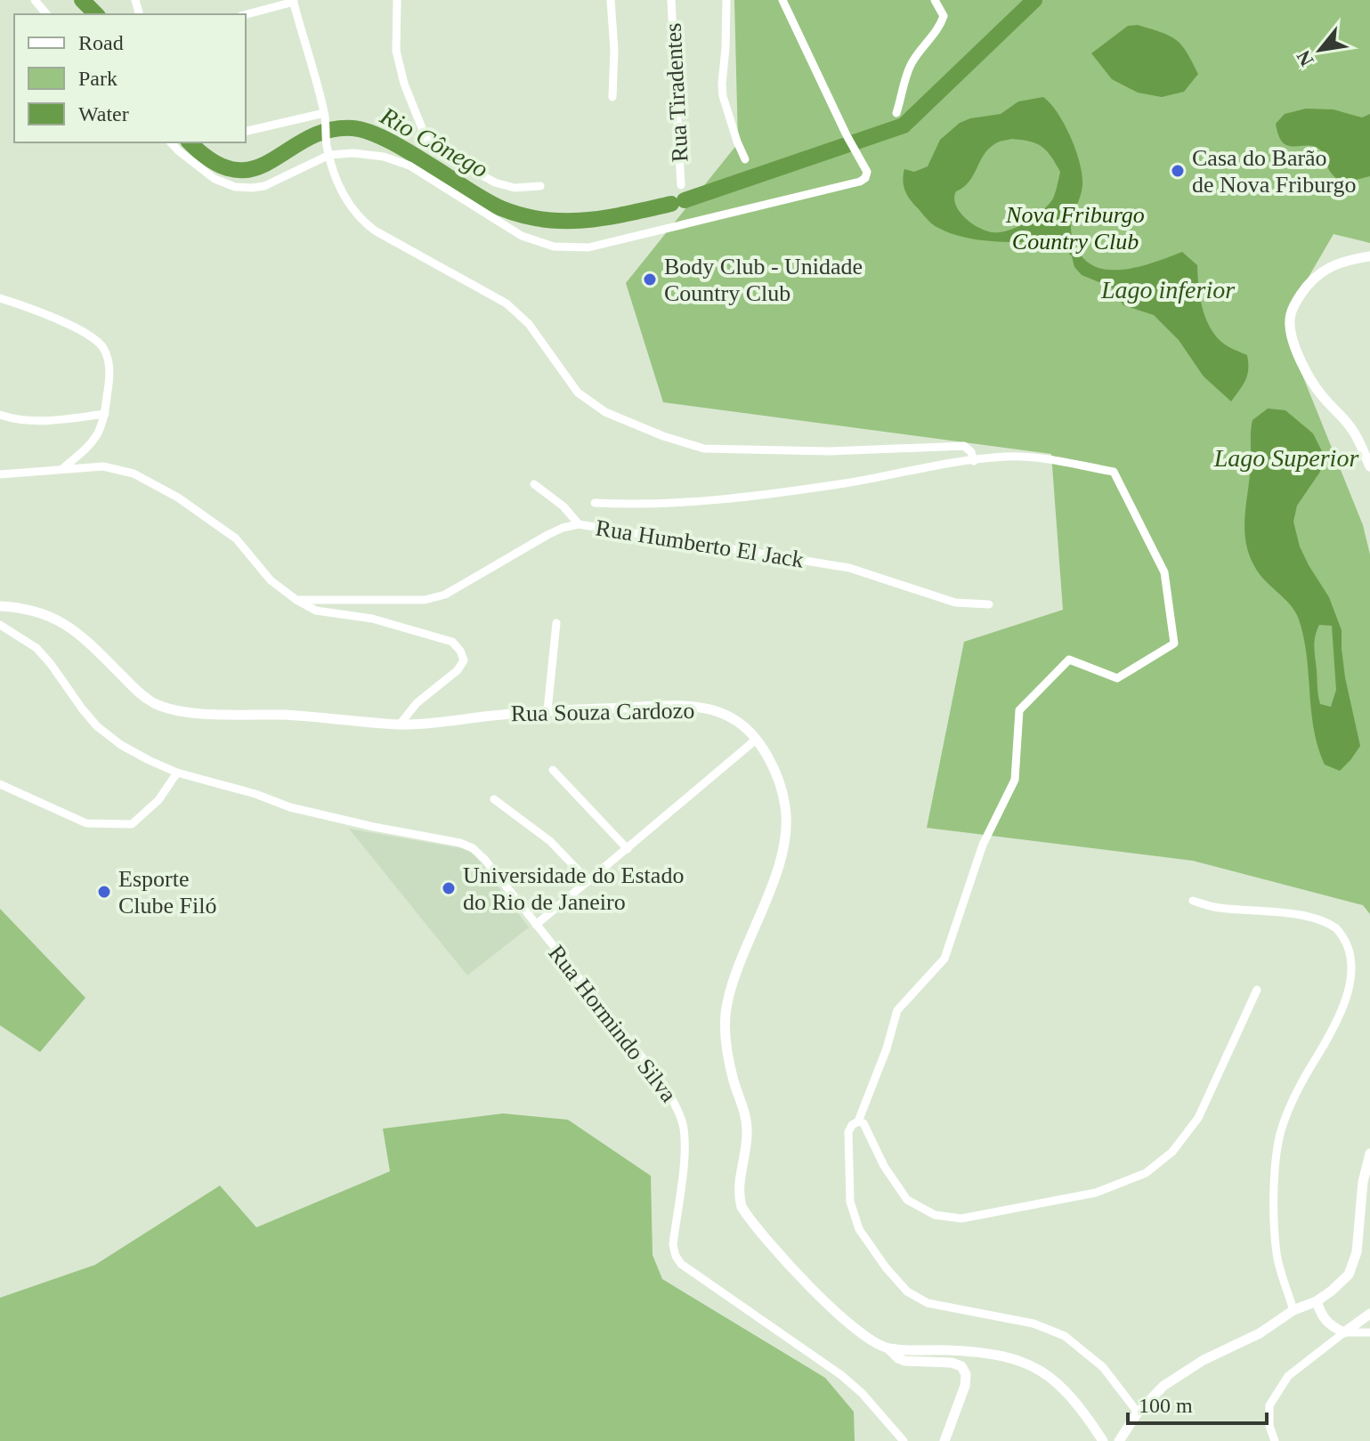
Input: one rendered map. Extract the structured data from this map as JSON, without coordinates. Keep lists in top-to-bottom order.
{
  "streets": {
    "street": [
      "Rua Tiradentes",
      "Rua Humberto El Jack",
      "Rua Souza Cardozo",
      "Rua Hormindo Silva"
    ]
  },
  "water": ["Rio Cônego", "Lago inferior", "Lago Superior"],
  "parks": ["Nova Friburgo Country Club"],
  "places": [
    "Casa do Barão de Nova Friburgo",
    "Body Club - Unidade Country Club",
    "Universidade do Estado do Rio de Janeiro",
    "Esporte Clube Filó"
  ],
  "legend": ["Road", "Park", "Water"],
  "scale_bar": "100 m",
  "north": "bottom left"
}
